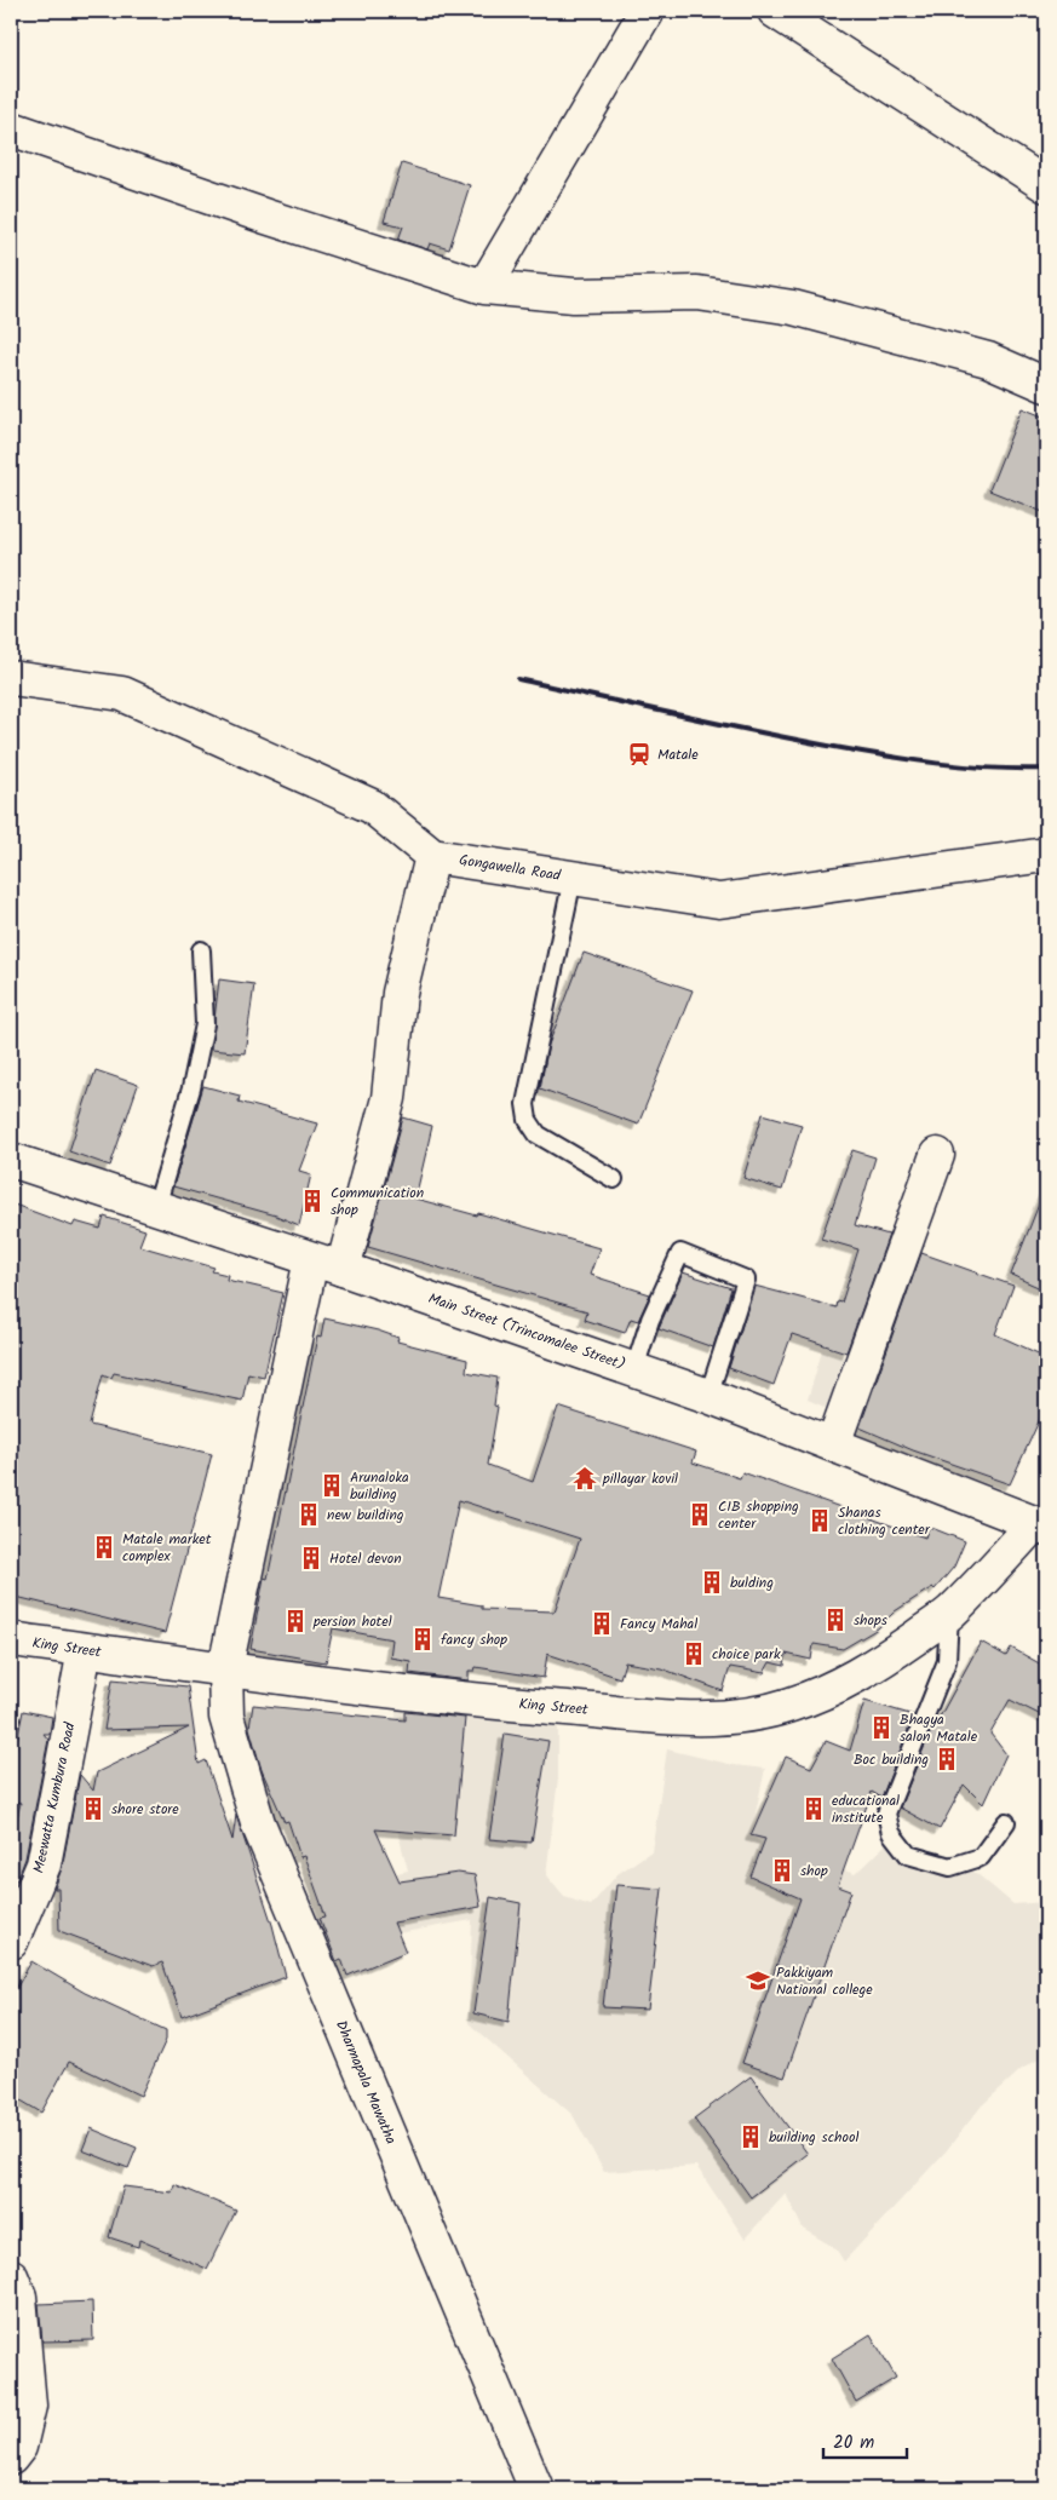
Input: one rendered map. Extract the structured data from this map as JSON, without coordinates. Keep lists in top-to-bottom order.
{
  "streets": {
    "main road": [
      "Gongawella Road",
      "Main Street (Trincomalee Street)",
      "King Street",
      "Meewatta Kumbura Road",
      "Dharmapala Mawatha"
    ]
  },
  "crossings": [
    ["Main Street (Trincomalee Street)", "King Street"],
    ["Main Street (Trincomalee Street)", "Dharmapala Mawatha"],
    ["King Street", "Meewatta Kumbura Road"],
    ["King Street", "Dharmapala Mawatha"]
  ],
  "places": {
    "station": ["Matale"],
    "building": [
      "Communication shop",
      "Arunaloka building",
      "new building",
      "CIB shopping center",
      "Shanas clothing center",
      "Matale market complex",
      "Hotel devon",
      "bulding",
      "shops",
      "persion hotel",
      "Fancy Mahal",
      "fancy shop",
      "choice park",
      "Bhagya salon Matale",
      "Boc building",
      "shore store",
      "educational institute",
      "shop",
      "building school"
    ],
    "temple": ["pillayar kovil"],
    "school or university": ["Pakkiyam National college"]
  },
  "scale_bar": "20 m"
}
